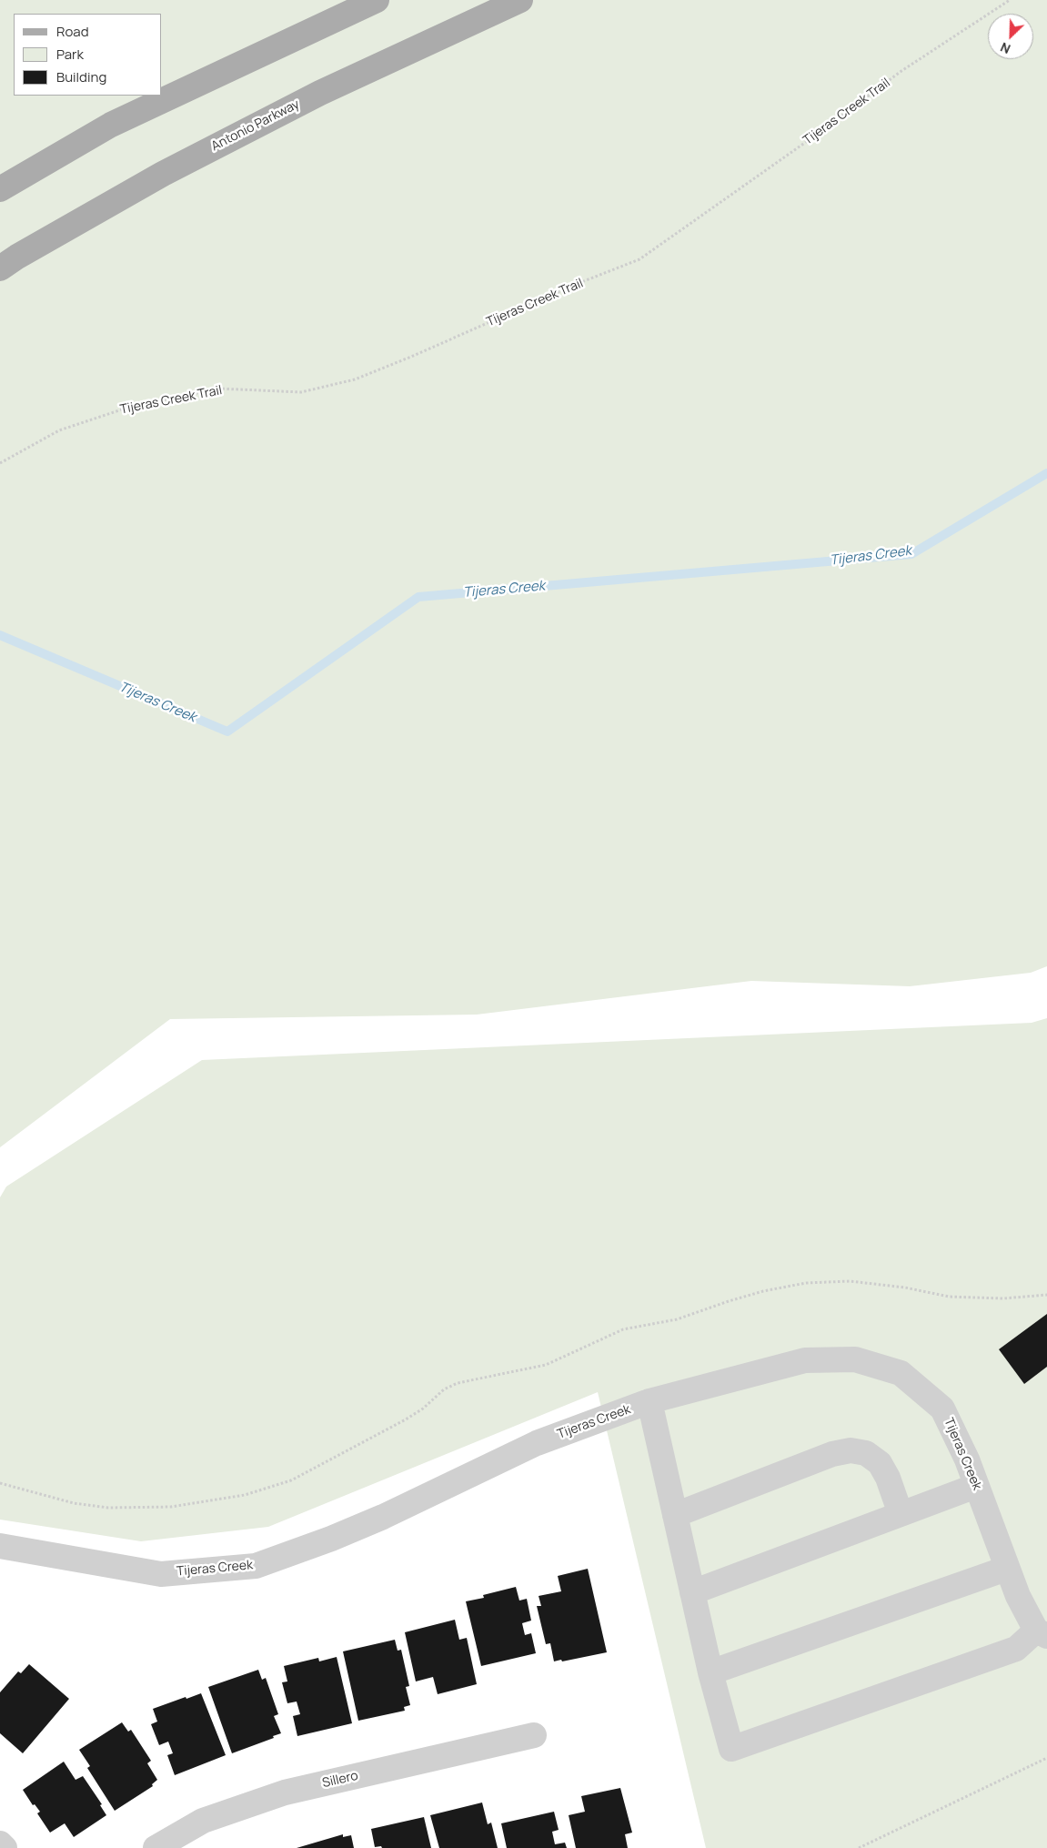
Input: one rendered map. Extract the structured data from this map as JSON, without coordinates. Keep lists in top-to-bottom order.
{
  "streets": {
    "main road": ["Antonio Parkway"],
    "street": ["Tijeras Creek", "Sillero"],
    "path": ["Tijeras Creek Trail"]
  },
  "water": ["Tijeras Creek"],
  "legend": ["Road", "Park", "Building"],
  "north": "bottom left"
}
